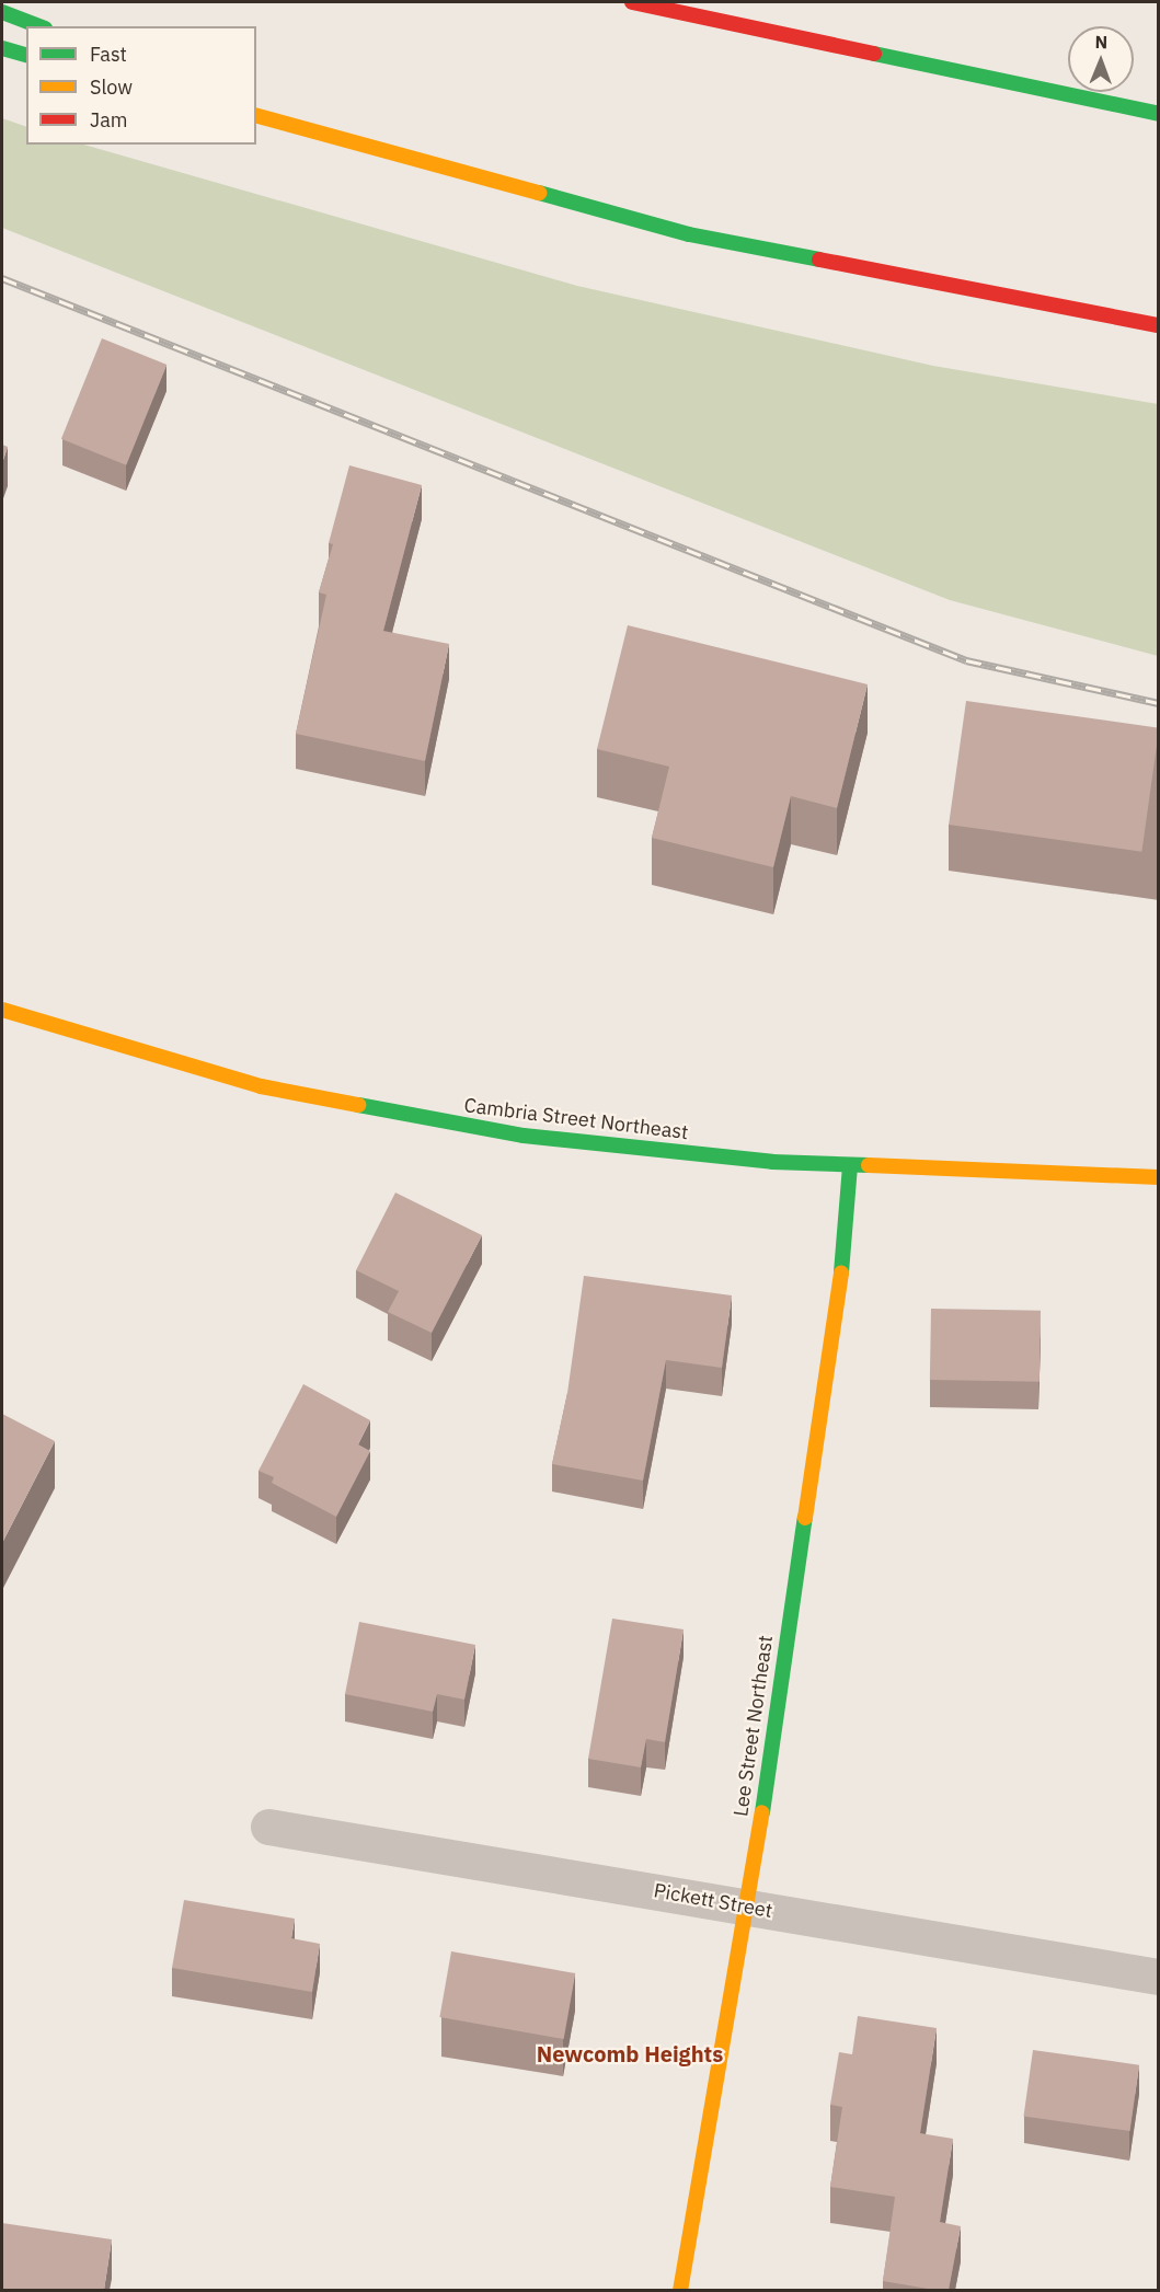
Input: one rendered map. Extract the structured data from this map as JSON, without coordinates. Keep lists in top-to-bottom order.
{
  "streets": {
    "main road": ["Cambria Street Northeast", "Lee Street Northeast"],
    "street": ["Pickett Street"]
  },
  "crossings": [
    ["Cambria Street Northeast", "Lee Street Northeast"],
    ["Lee Street Northeast", "Pickett Street"]
  ],
  "districts": ["Newcomb Heights"],
  "legend": ["Fast", "Slow", "Jam"],
  "north": "top"
}
